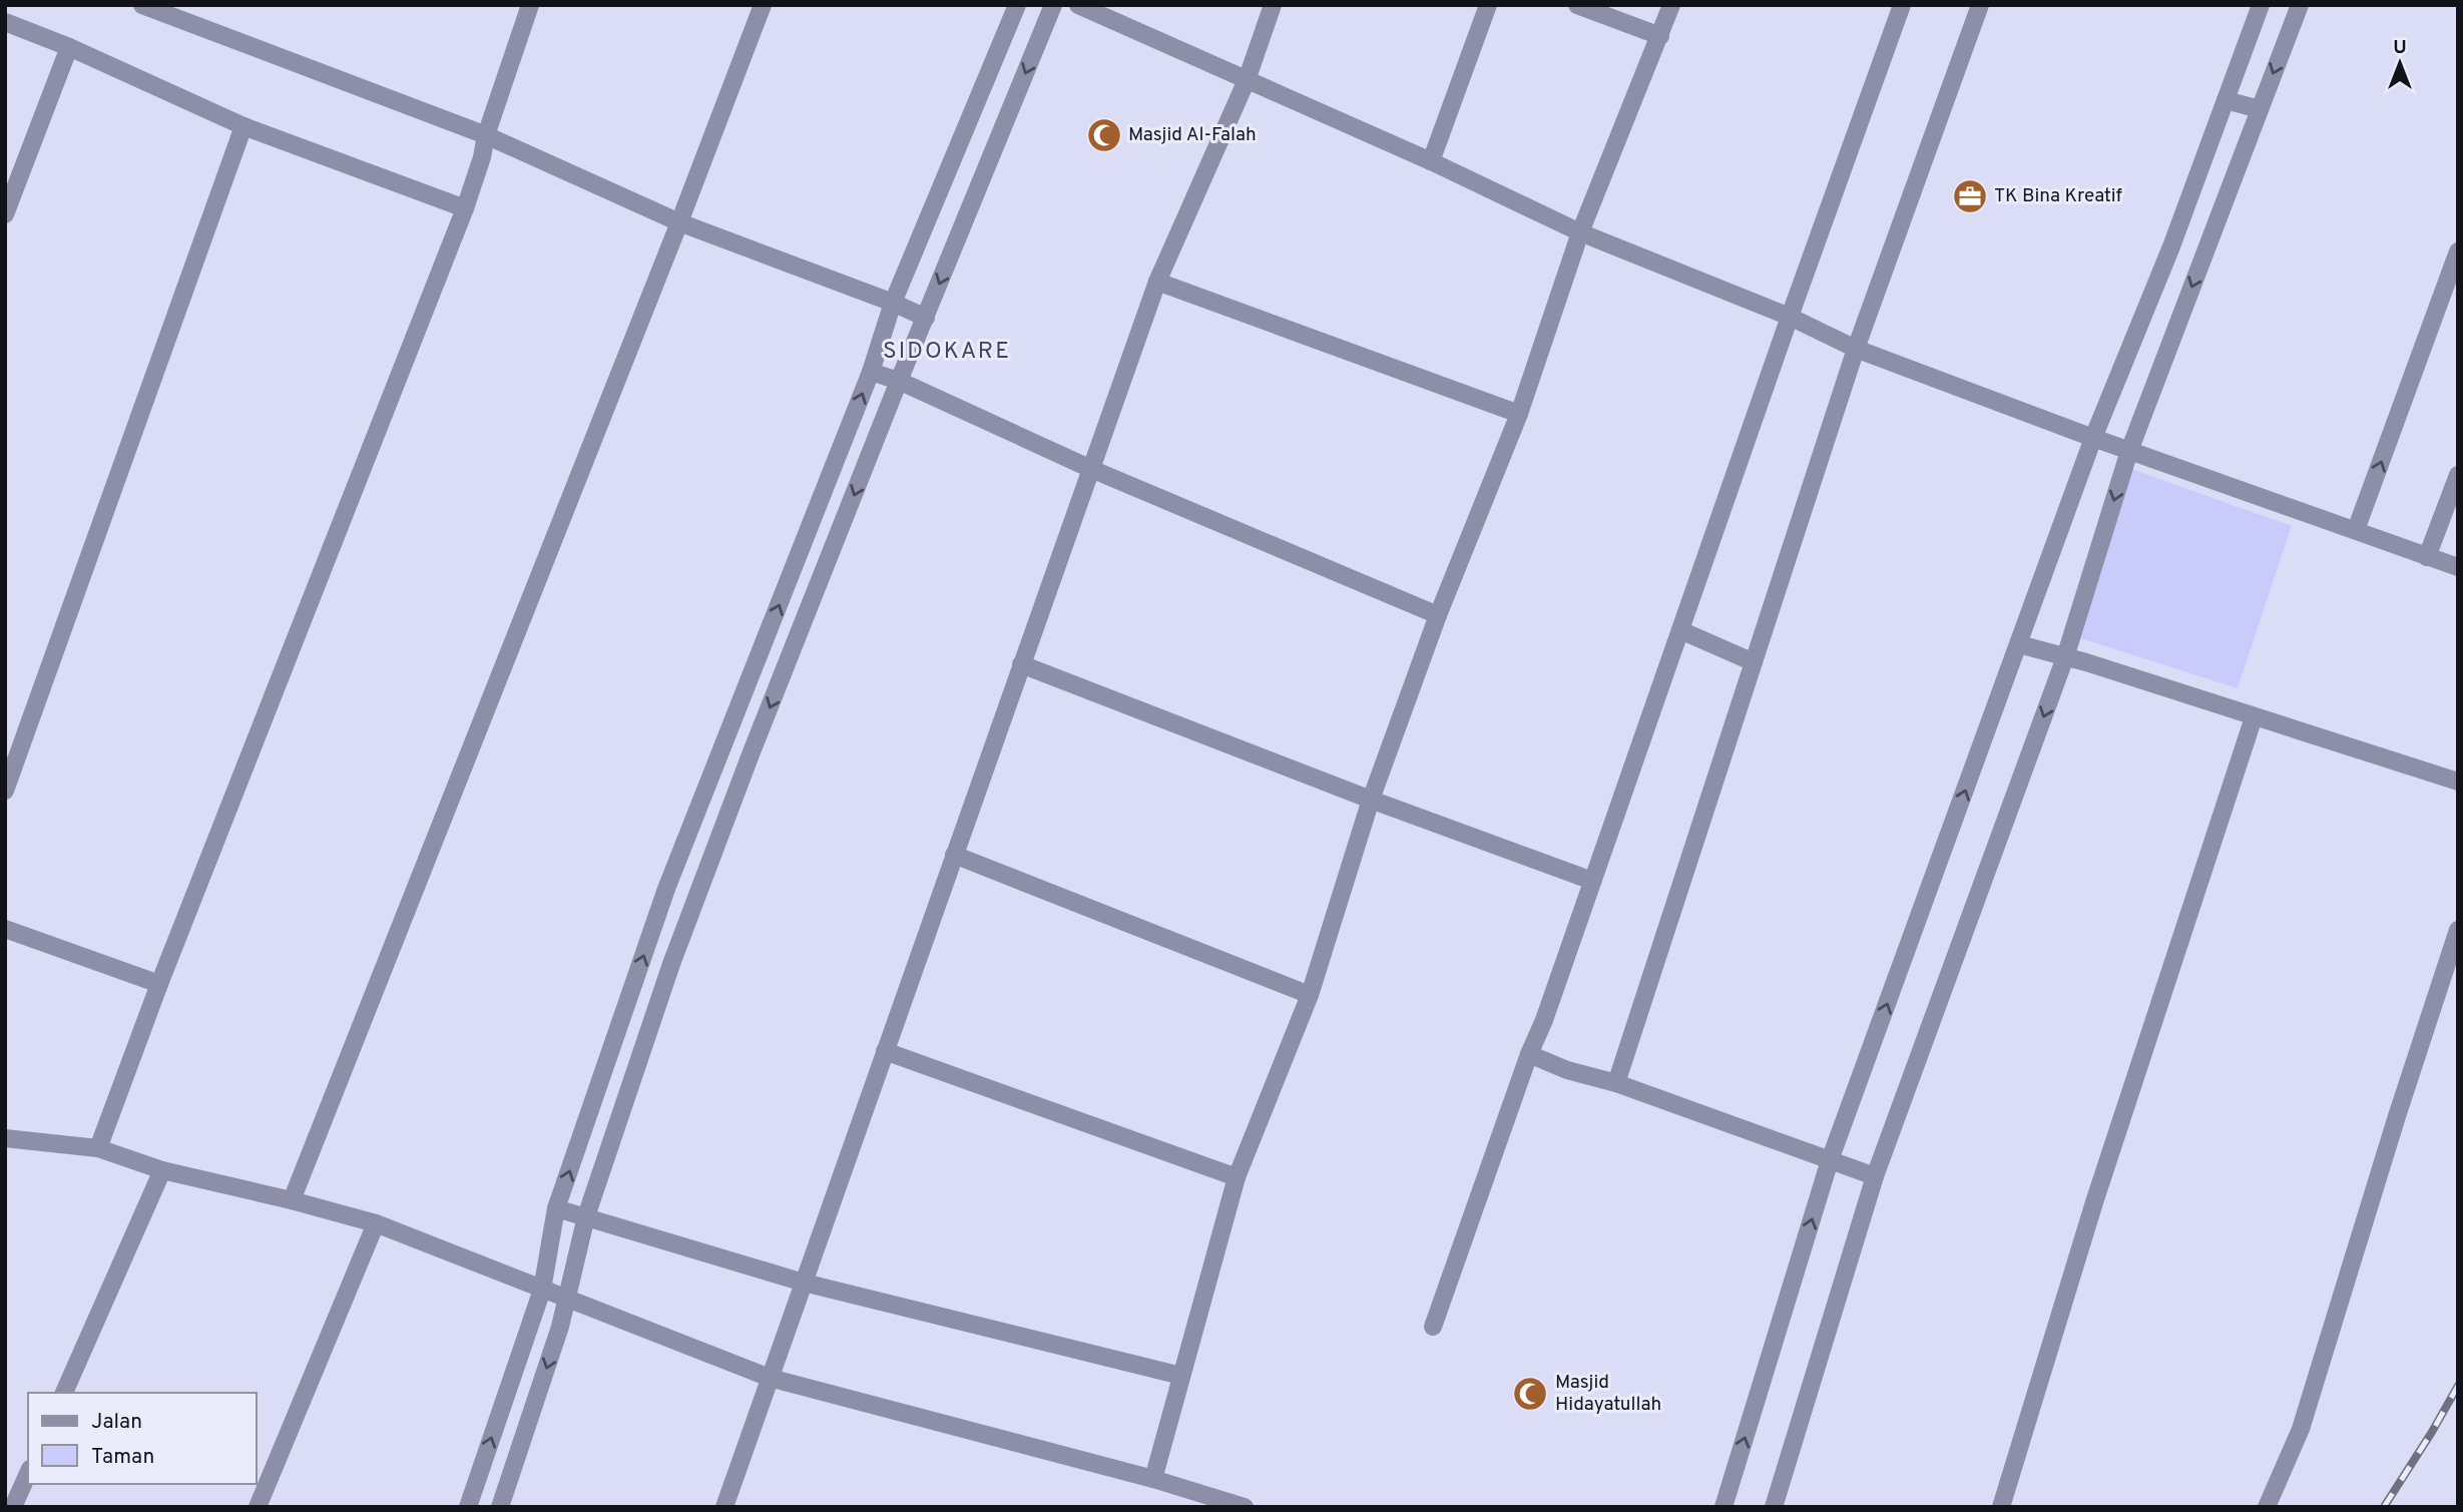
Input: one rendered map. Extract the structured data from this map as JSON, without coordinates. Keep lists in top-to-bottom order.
{
  "districts": ["SIDOKARE"],
  "places": {
    "mosque": ["Masjid Al-Falah", "Masjid Hidayatullah"],
    "office": ["TK Bina Kreatif"]
  },
  "legend": ["Jalan", "Taman"],
  "north": "top"
}
